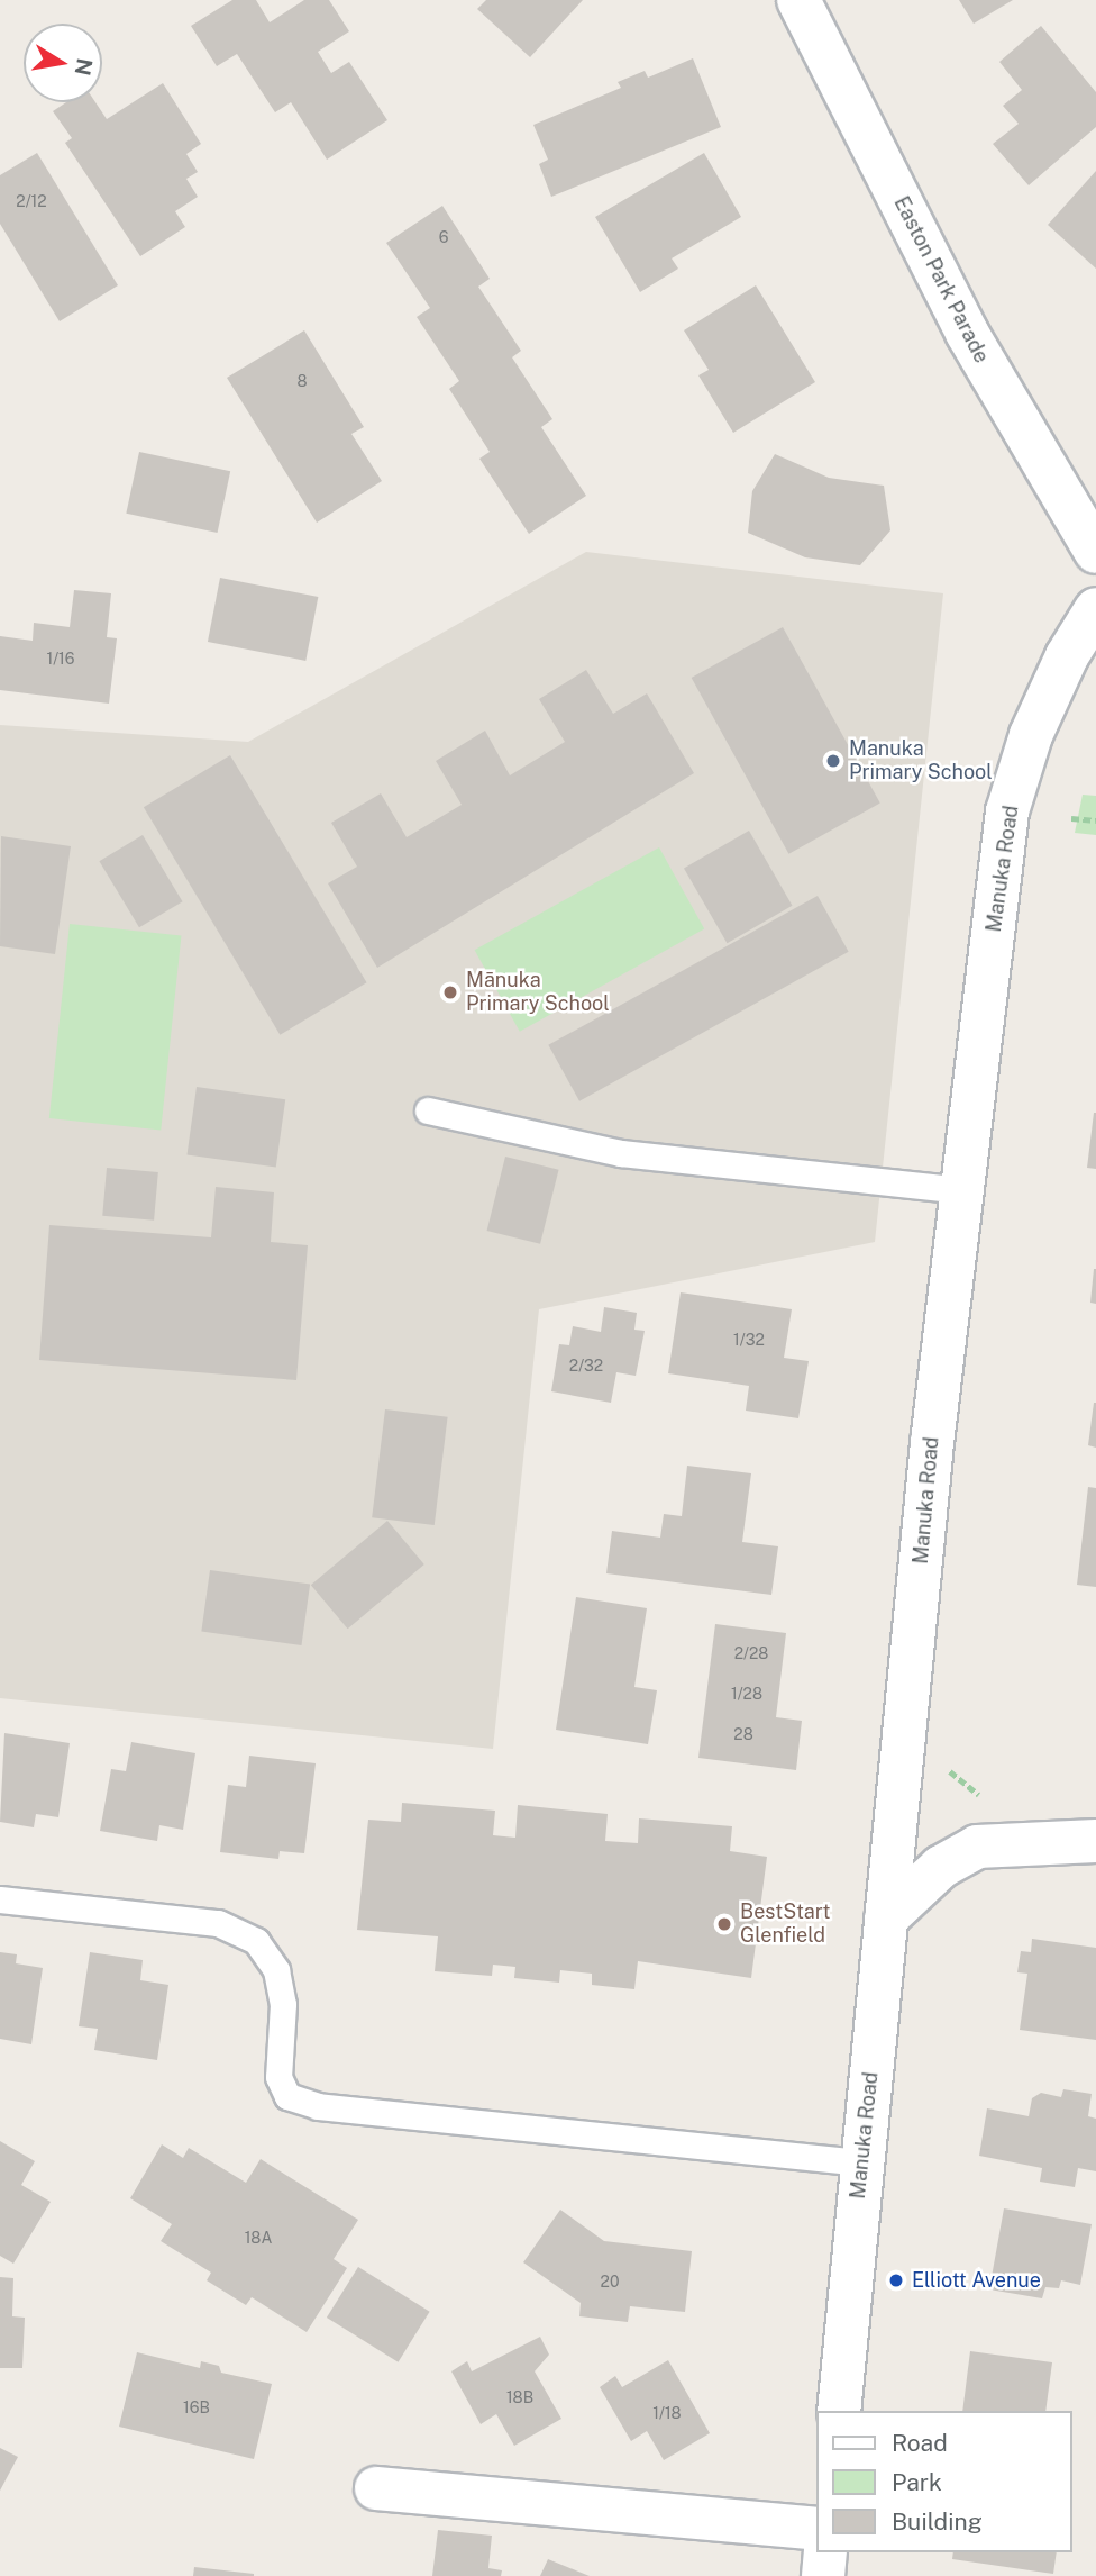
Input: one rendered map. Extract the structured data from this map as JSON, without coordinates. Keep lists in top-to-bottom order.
{
  "streets": {
    "street": ["Easton Park Parade", "Manuka Road"]
  },
  "places": [
    "Manuka Primary School",
    "Mānuka Primary School",
    "BestStart Glenfield",
    "Elliott Avenue"
  ],
  "house_numbers": [
    "2/12",
    "6",
    "8",
    "1/16",
    "1/32",
    "2/32",
    "2/28",
    "1/28",
    "28",
    "18A",
    "20",
    "18B",
    "16B",
    "1/18"
  ],
  "legend": ["Road", "Park", "Building"],
  "north": "right"
}
